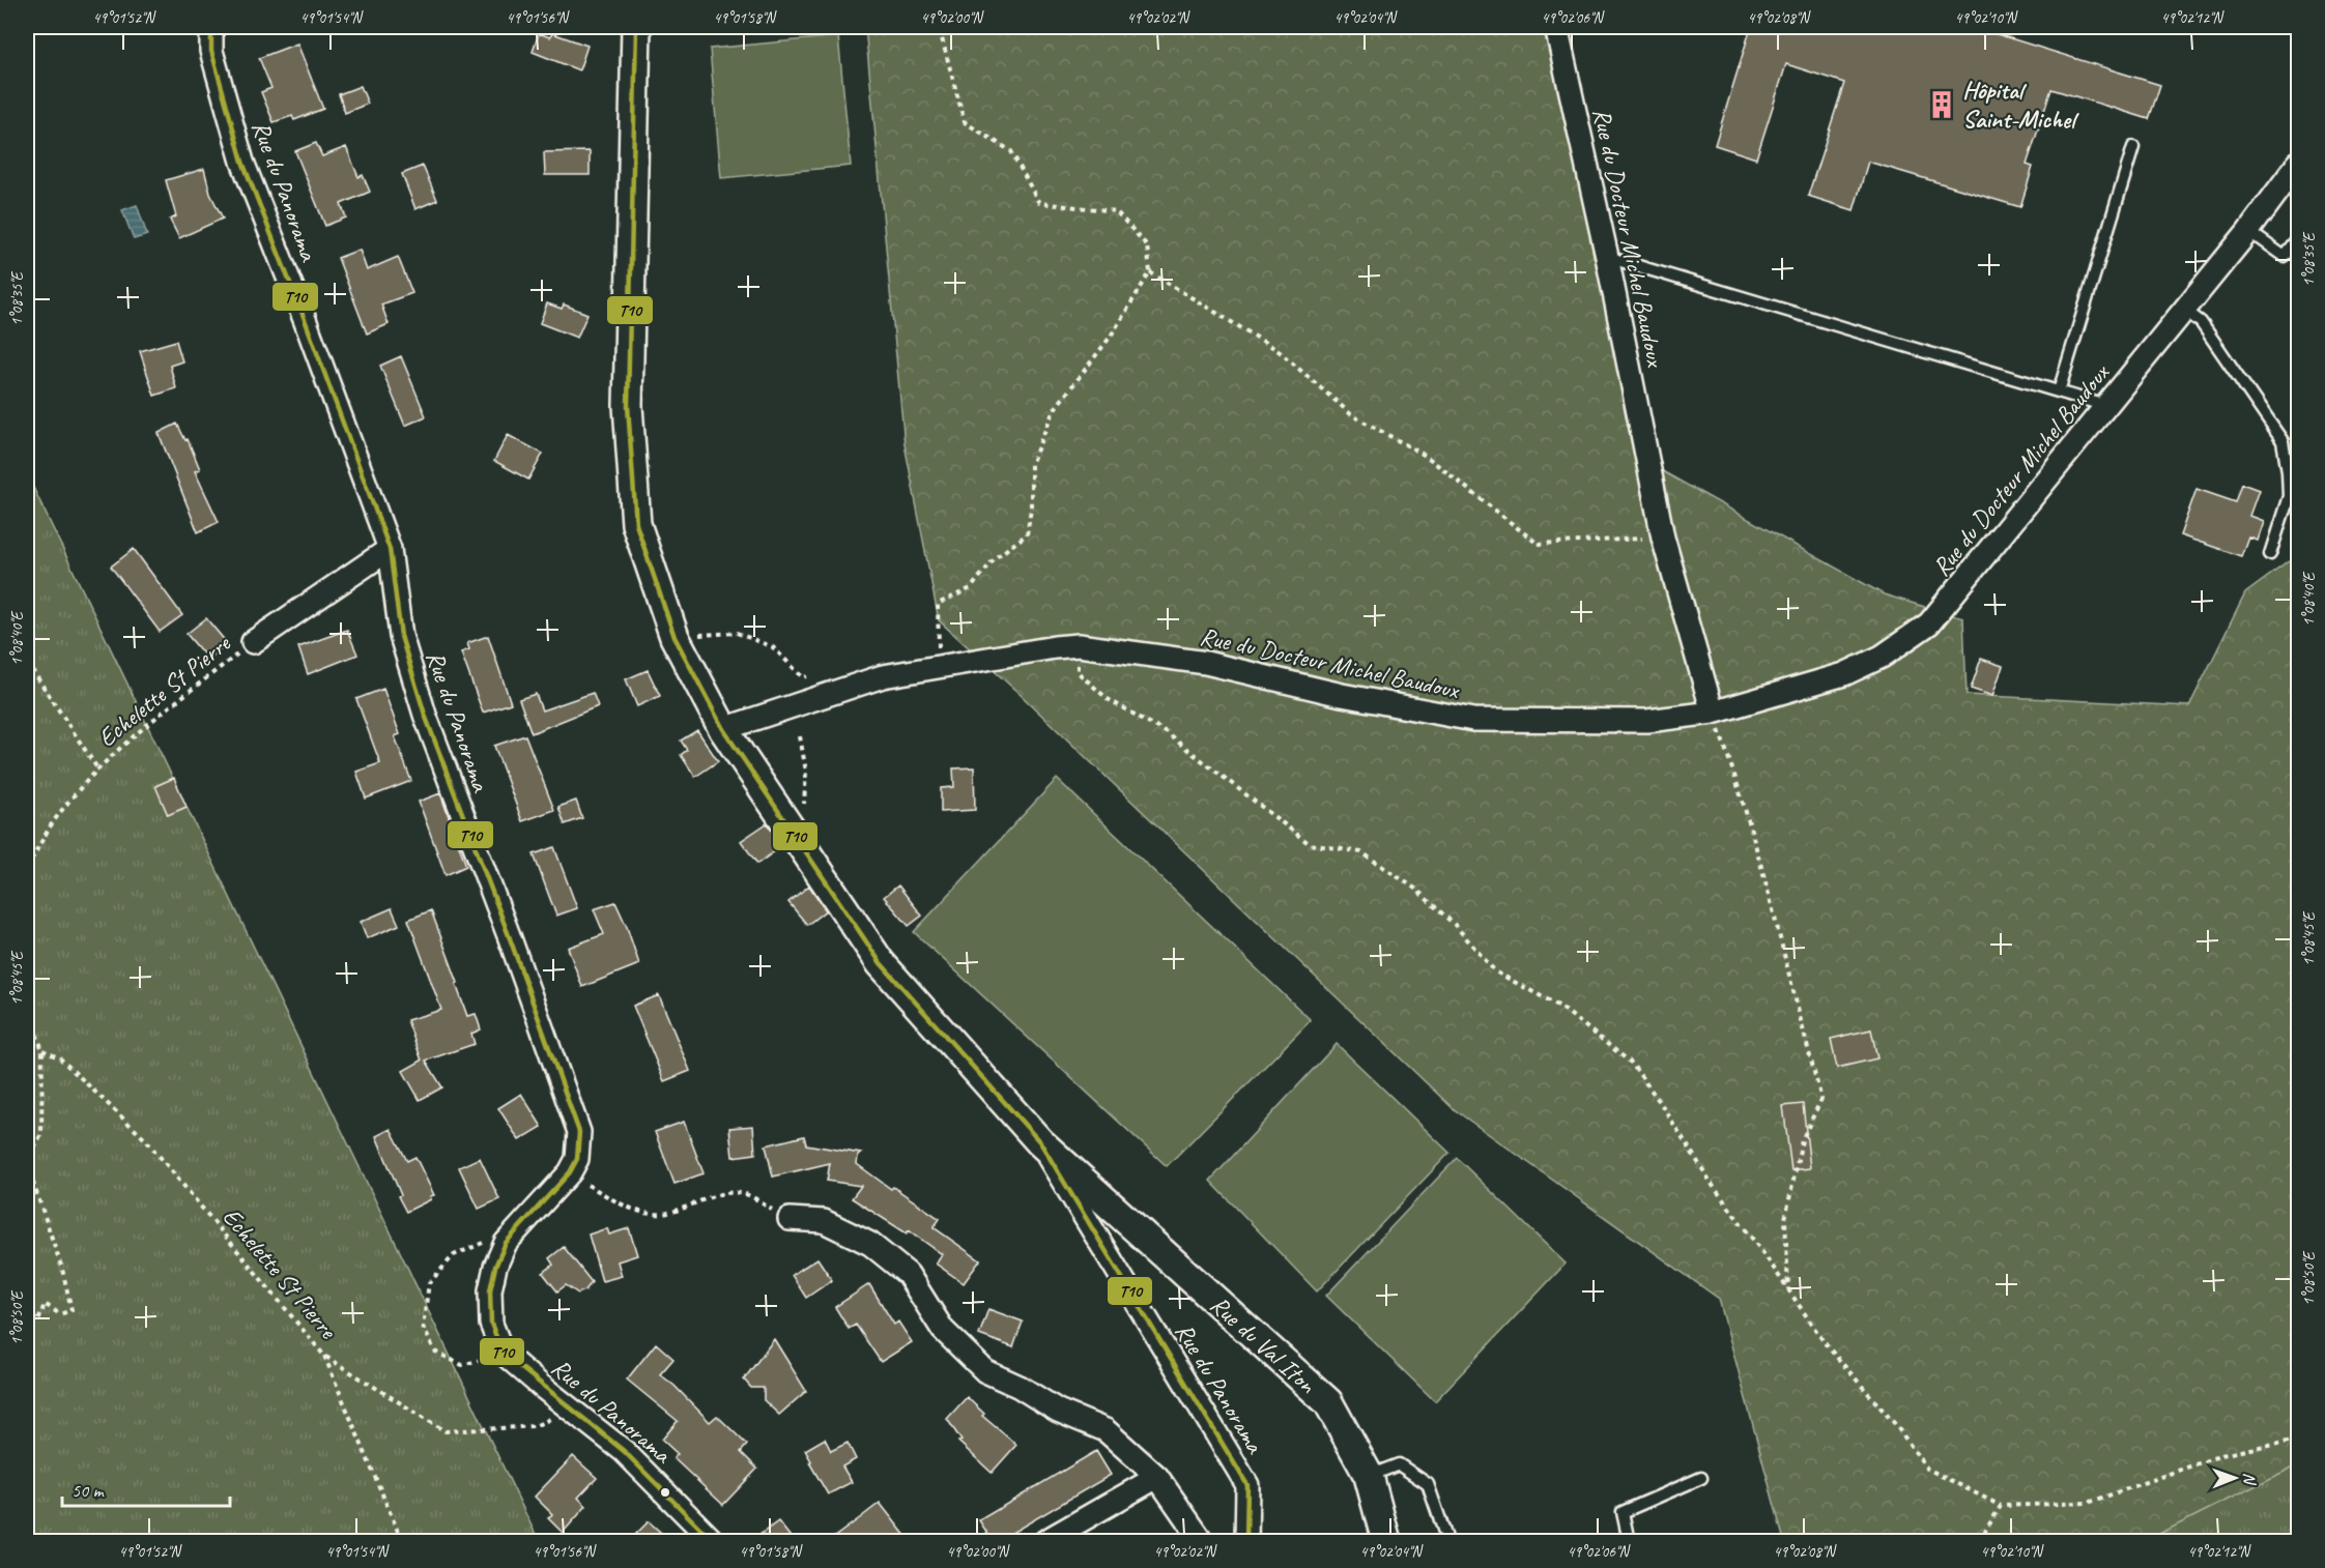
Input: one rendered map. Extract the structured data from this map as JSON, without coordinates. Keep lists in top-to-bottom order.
{
  "streets": {
    "street": ["Rue du Panorama", "Rue du Docteur Michel Baudoux", "Rue du Val Iton"],
    "path": ["Echelette St Pierre"]
  },
  "crossings": [
    ["Rue du Panorama", "Echelette St Pierre"],
    ["Rue du Panorama", "Rue du Val Iton"],
    ["Rue du Docteur Michel Baudoux", "Rue du Val Iton"]
  ],
  "places": {
    "building": ["Hôpital Saint-Michel"]
  },
  "lines": ["transit line T10"],
  "scale_bar": "50 m",
  "north": "right",
  "coordinates": [
    "49°01'52\"N",
    "49°01'54\"N",
    "49°01'56\"N",
    "49°01'58\"N",
    "49°02'00\"N",
    "49°02'02\"N",
    "49°02'04\"N",
    "49°02'06\"N",
    "49°02'08\"N",
    "49°02'10\"N",
    "49°02'12\"N",
    "1°08'35\"E",
    "1°08'40\"E",
    "1°08'45\"E",
    "1°08'50\"E"
  ]
}
